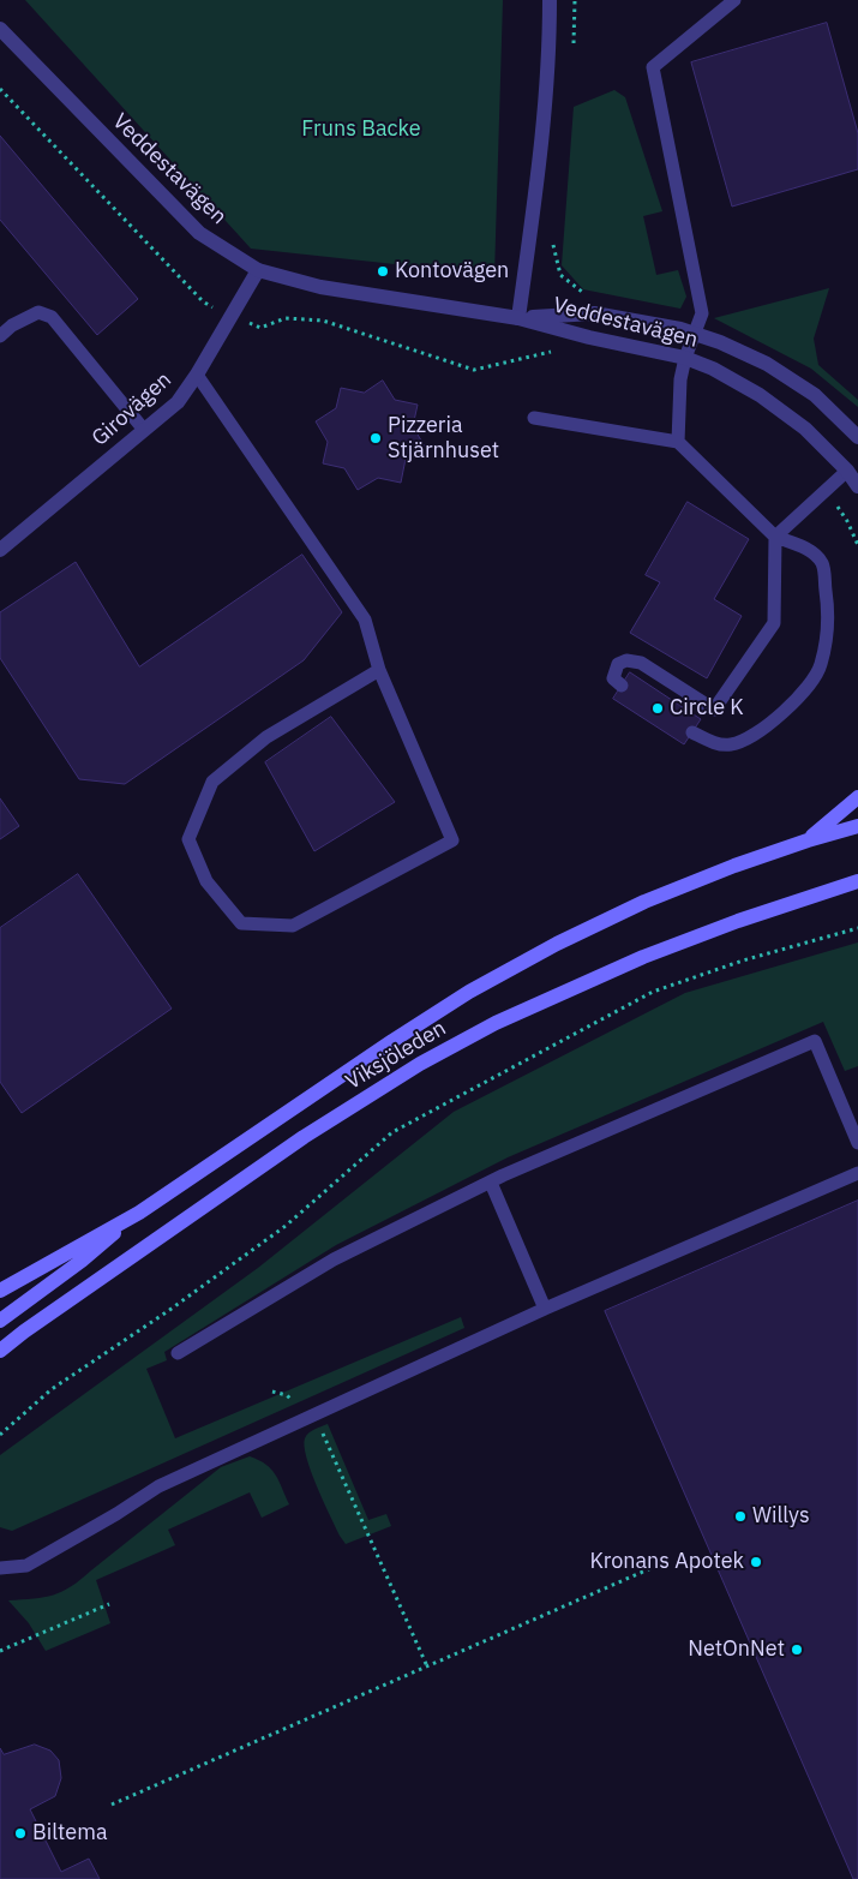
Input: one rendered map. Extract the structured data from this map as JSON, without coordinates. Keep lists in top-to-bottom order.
{
  "streets": {
    "main road": ["Viksjöleden"],
    "street": ["Veddestavägen", "Girovägen"]
  },
  "crossings": [
    ["Veddestavägen", "Girovägen"]
  ],
  "parks": ["Fruns Backe"],
  "places": [
    "Kontovägen",
    "Pizzeria Stjärnhuset",
    "Circle K",
    "Willys",
    "Kronans Apotek",
    "NetOnNet",
    "Biltema"
  ]
}
